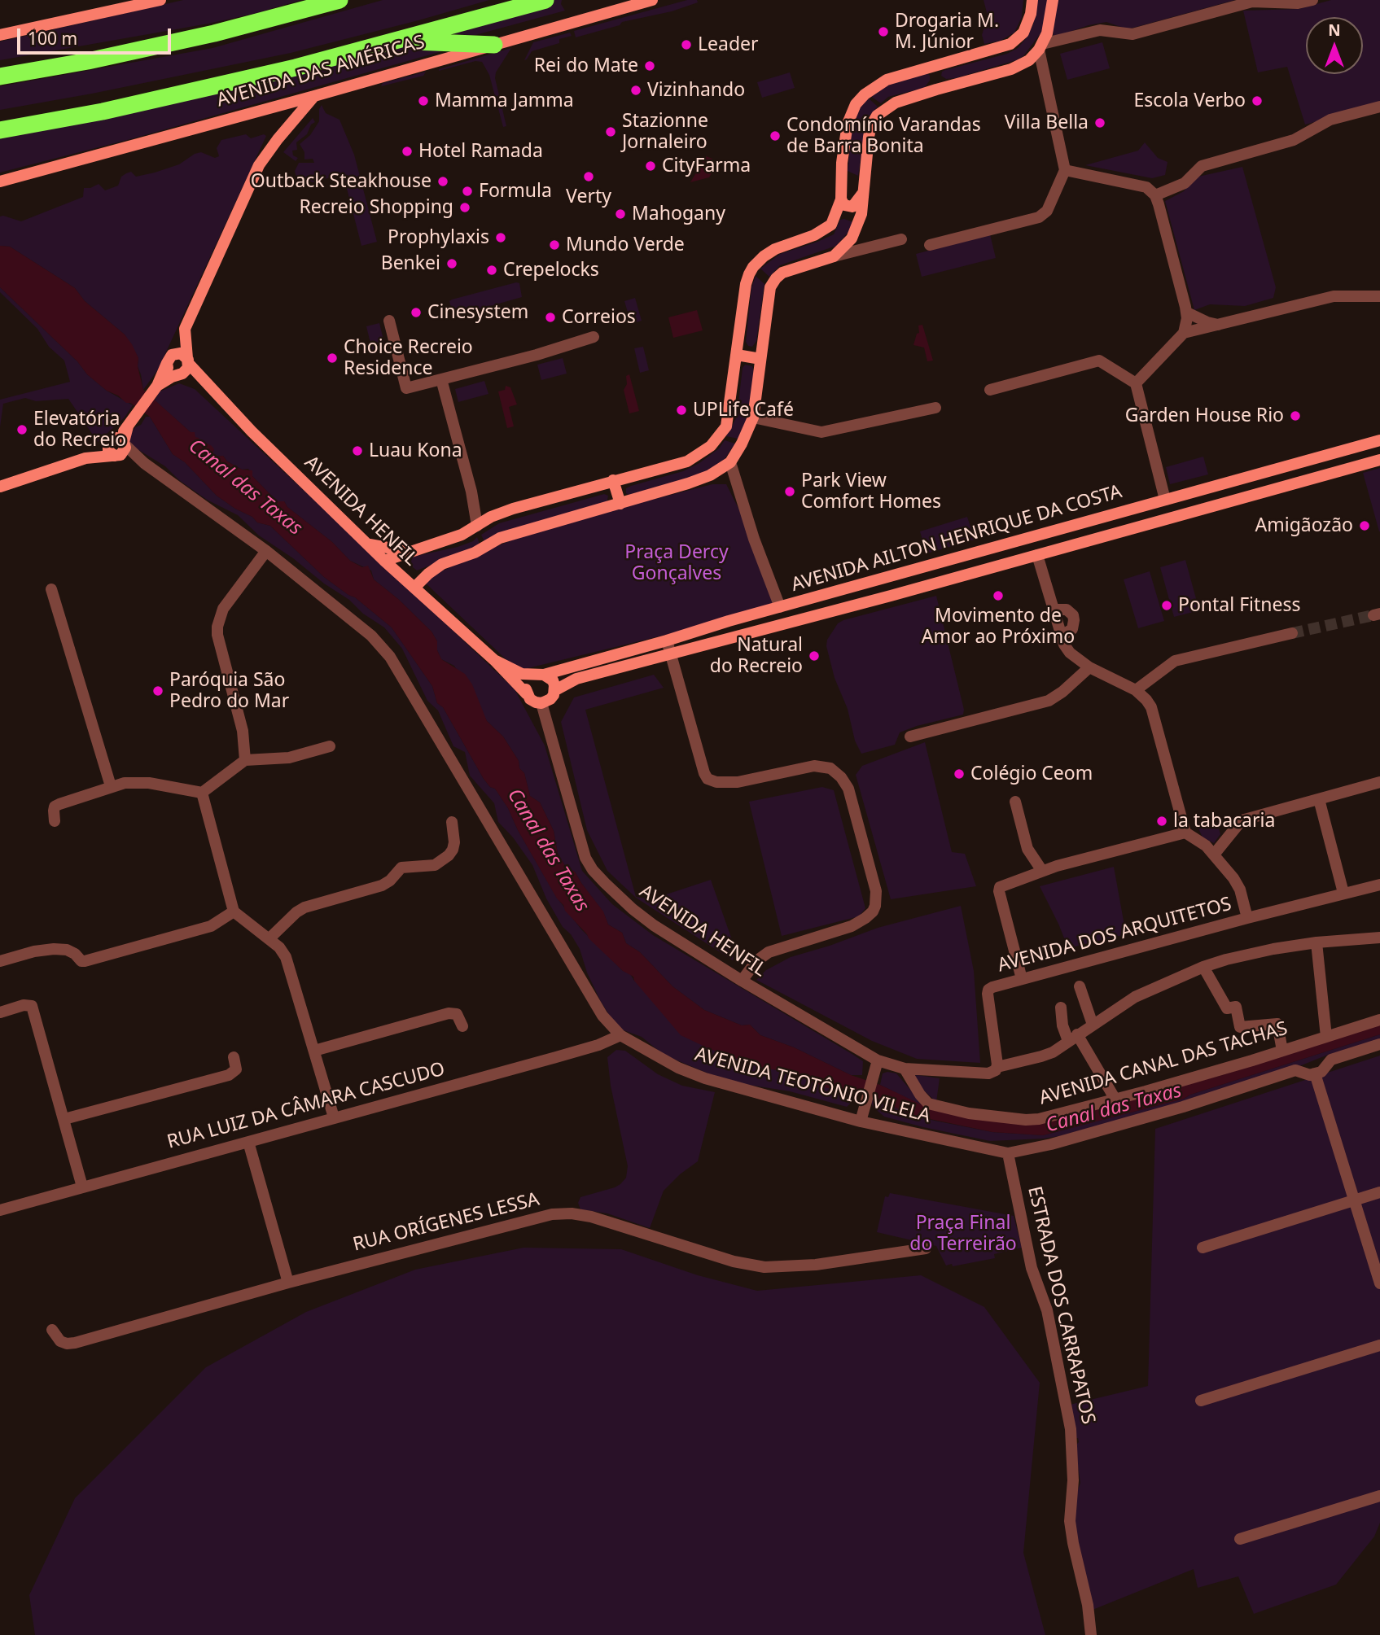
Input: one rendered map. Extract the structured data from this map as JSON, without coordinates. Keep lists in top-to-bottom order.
{
  "streets": {
    "highway": ["AVENIDA DAS AMÉRICAS"],
    "street": [
      "AVENIDA HENFIL",
      "AVENIDA AILTON HENRIQUE DA COSTA",
      "AVENIDA DOS ARQUITETOS",
      "AVENIDA CANAL DAS TACHAS",
      "AVENIDA TEOTÔNIO VILELA",
      "RUA LUIZ DA CÂMARA CASCUDO",
      "RUA ORÍGENES LESSA",
      "ESTRADA DOS CARRAPATOS"
    ]
  },
  "crossings": [
    ["AVENIDA HENFIL", "AVENIDA AILTON HENRIQUE DA COSTA"],
    ["AVENIDA TEOTÔNIO VILELA", "RUA LUIZ DA CÂMARA CASCUDO"],
    ["AVENIDA TEOTÔNIO VILELA", "ESTRADA DOS CARRAPATOS"]
  ],
  "water": ["Canal das Taxas"],
  "parks": ["Praça Dercy Gonçalves", "Praça Final do Terreirão"],
  "places": [
    "Drogaria M. M. Júnior",
    "Leader",
    "Rei do Mate",
    "Vizinhando",
    "Mamma Jamma",
    "Escola Verbo",
    "Villa Bella",
    "Stazionne Jornaleiro",
    "Condomínio Varandas de Barra Bonita",
    "Hotel Ramada",
    "CityFarma",
    "Verty",
    "Outback Steakhouse",
    "Formula",
    "Recreio Shopping",
    "Mahogany",
    "Prophylaxis",
    "Mundo Verde",
    "Benkei",
    "Crepelocks",
    "Cinesystem",
    "Correios",
    "Choice Recreio Residence",
    "UPLife Café",
    "Garden House Rio",
    "Elevatória do Recreio",
    "Luau Kona",
    "Park View Comfort Homes",
    "Amigãozão",
    "Movimento de Amor ao Próximo",
    "Pontal Fitness",
    "Natural do Recreio",
    "Paróquia São Pedro do Mar",
    "Colégio Ceom",
    "la tabacaria"
  ],
  "scale_bar": "100 m",
  "north": "top"
}
